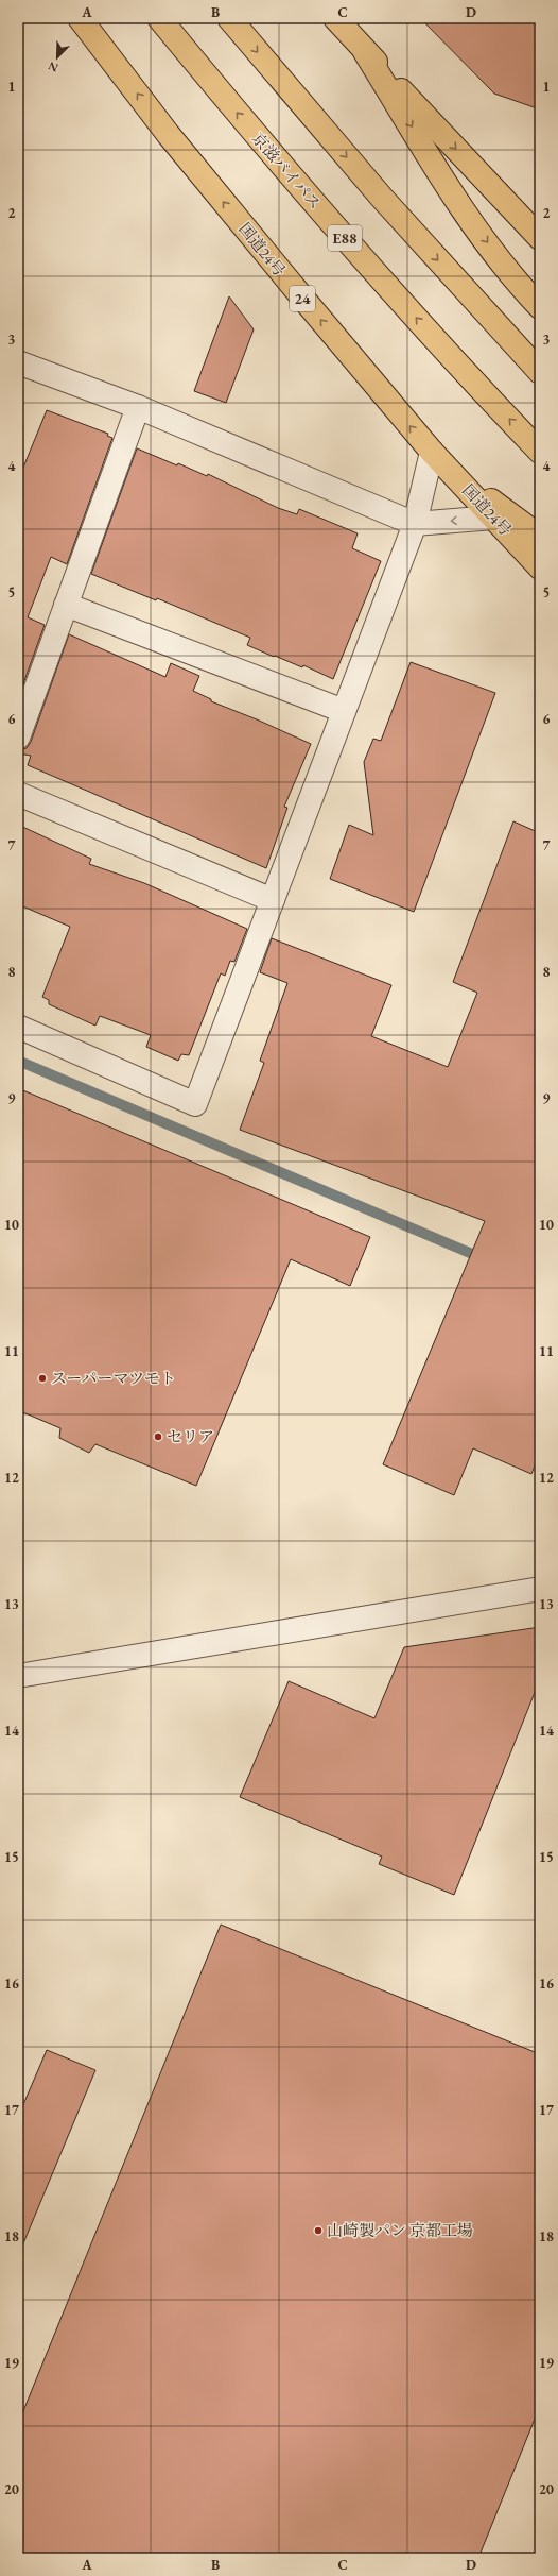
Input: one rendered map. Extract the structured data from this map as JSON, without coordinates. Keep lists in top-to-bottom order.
{
  "streets": {
    "highway": [
      "京滋バイパス",
      "E88",
      "国道24号",
      "24"
    ]
  },
  "places": ["スーパーマツモト", "セリア", "山崎製パン 京都工場"],
  "north": "bottom left",
  "grid": {
    "columns": [
      "A",
      "B",
      "C",
      "D"
    ],
    "rows": [
      "1",
      "2",
      "3",
      "4",
      "5",
      "6",
      "7",
      "8",
      "9",
      "10",
      "11",
      "12",
      "13",
      "14",
      "15",
      "16",
      "17",
      "18",
      "19",
      "20"
    ]
  }
}
